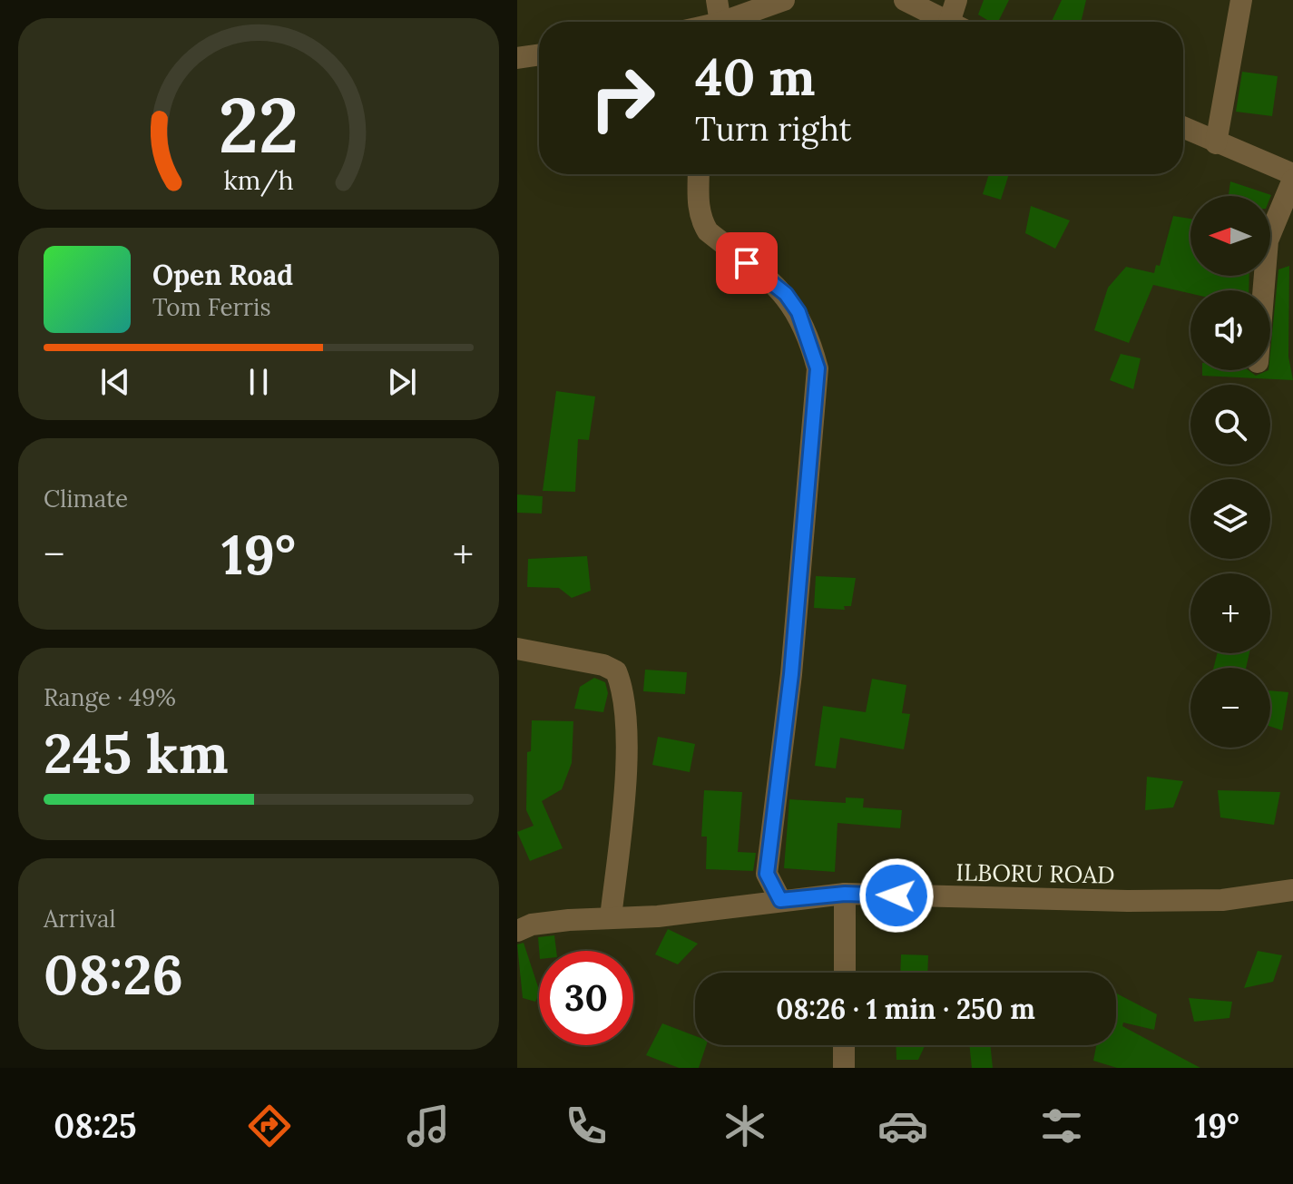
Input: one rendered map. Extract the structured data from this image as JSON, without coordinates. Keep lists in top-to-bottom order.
{
  "streets": {
    "street": ["ILBORU ROAD"]
  },
  "north": "left",
  "page": {
    "turn": ["40 m", "Turn right"],
    "map_buttons": ["+", "−"],
    "song": ["Open Road", "Tom Ferris"],
    "tile": [
      "Climate",
      ["Range · 49%", "245 km"],
      ["Arrival", "08:26"]
    ],
    "heat": ["−", "19°", "+"],
    "limit": "30",
    "trip": "08:26 · 1 min · 250 m",
    "tabs": ["08:25", "19°"],
    "gauge": ["22", "km/h"]
  }
}
